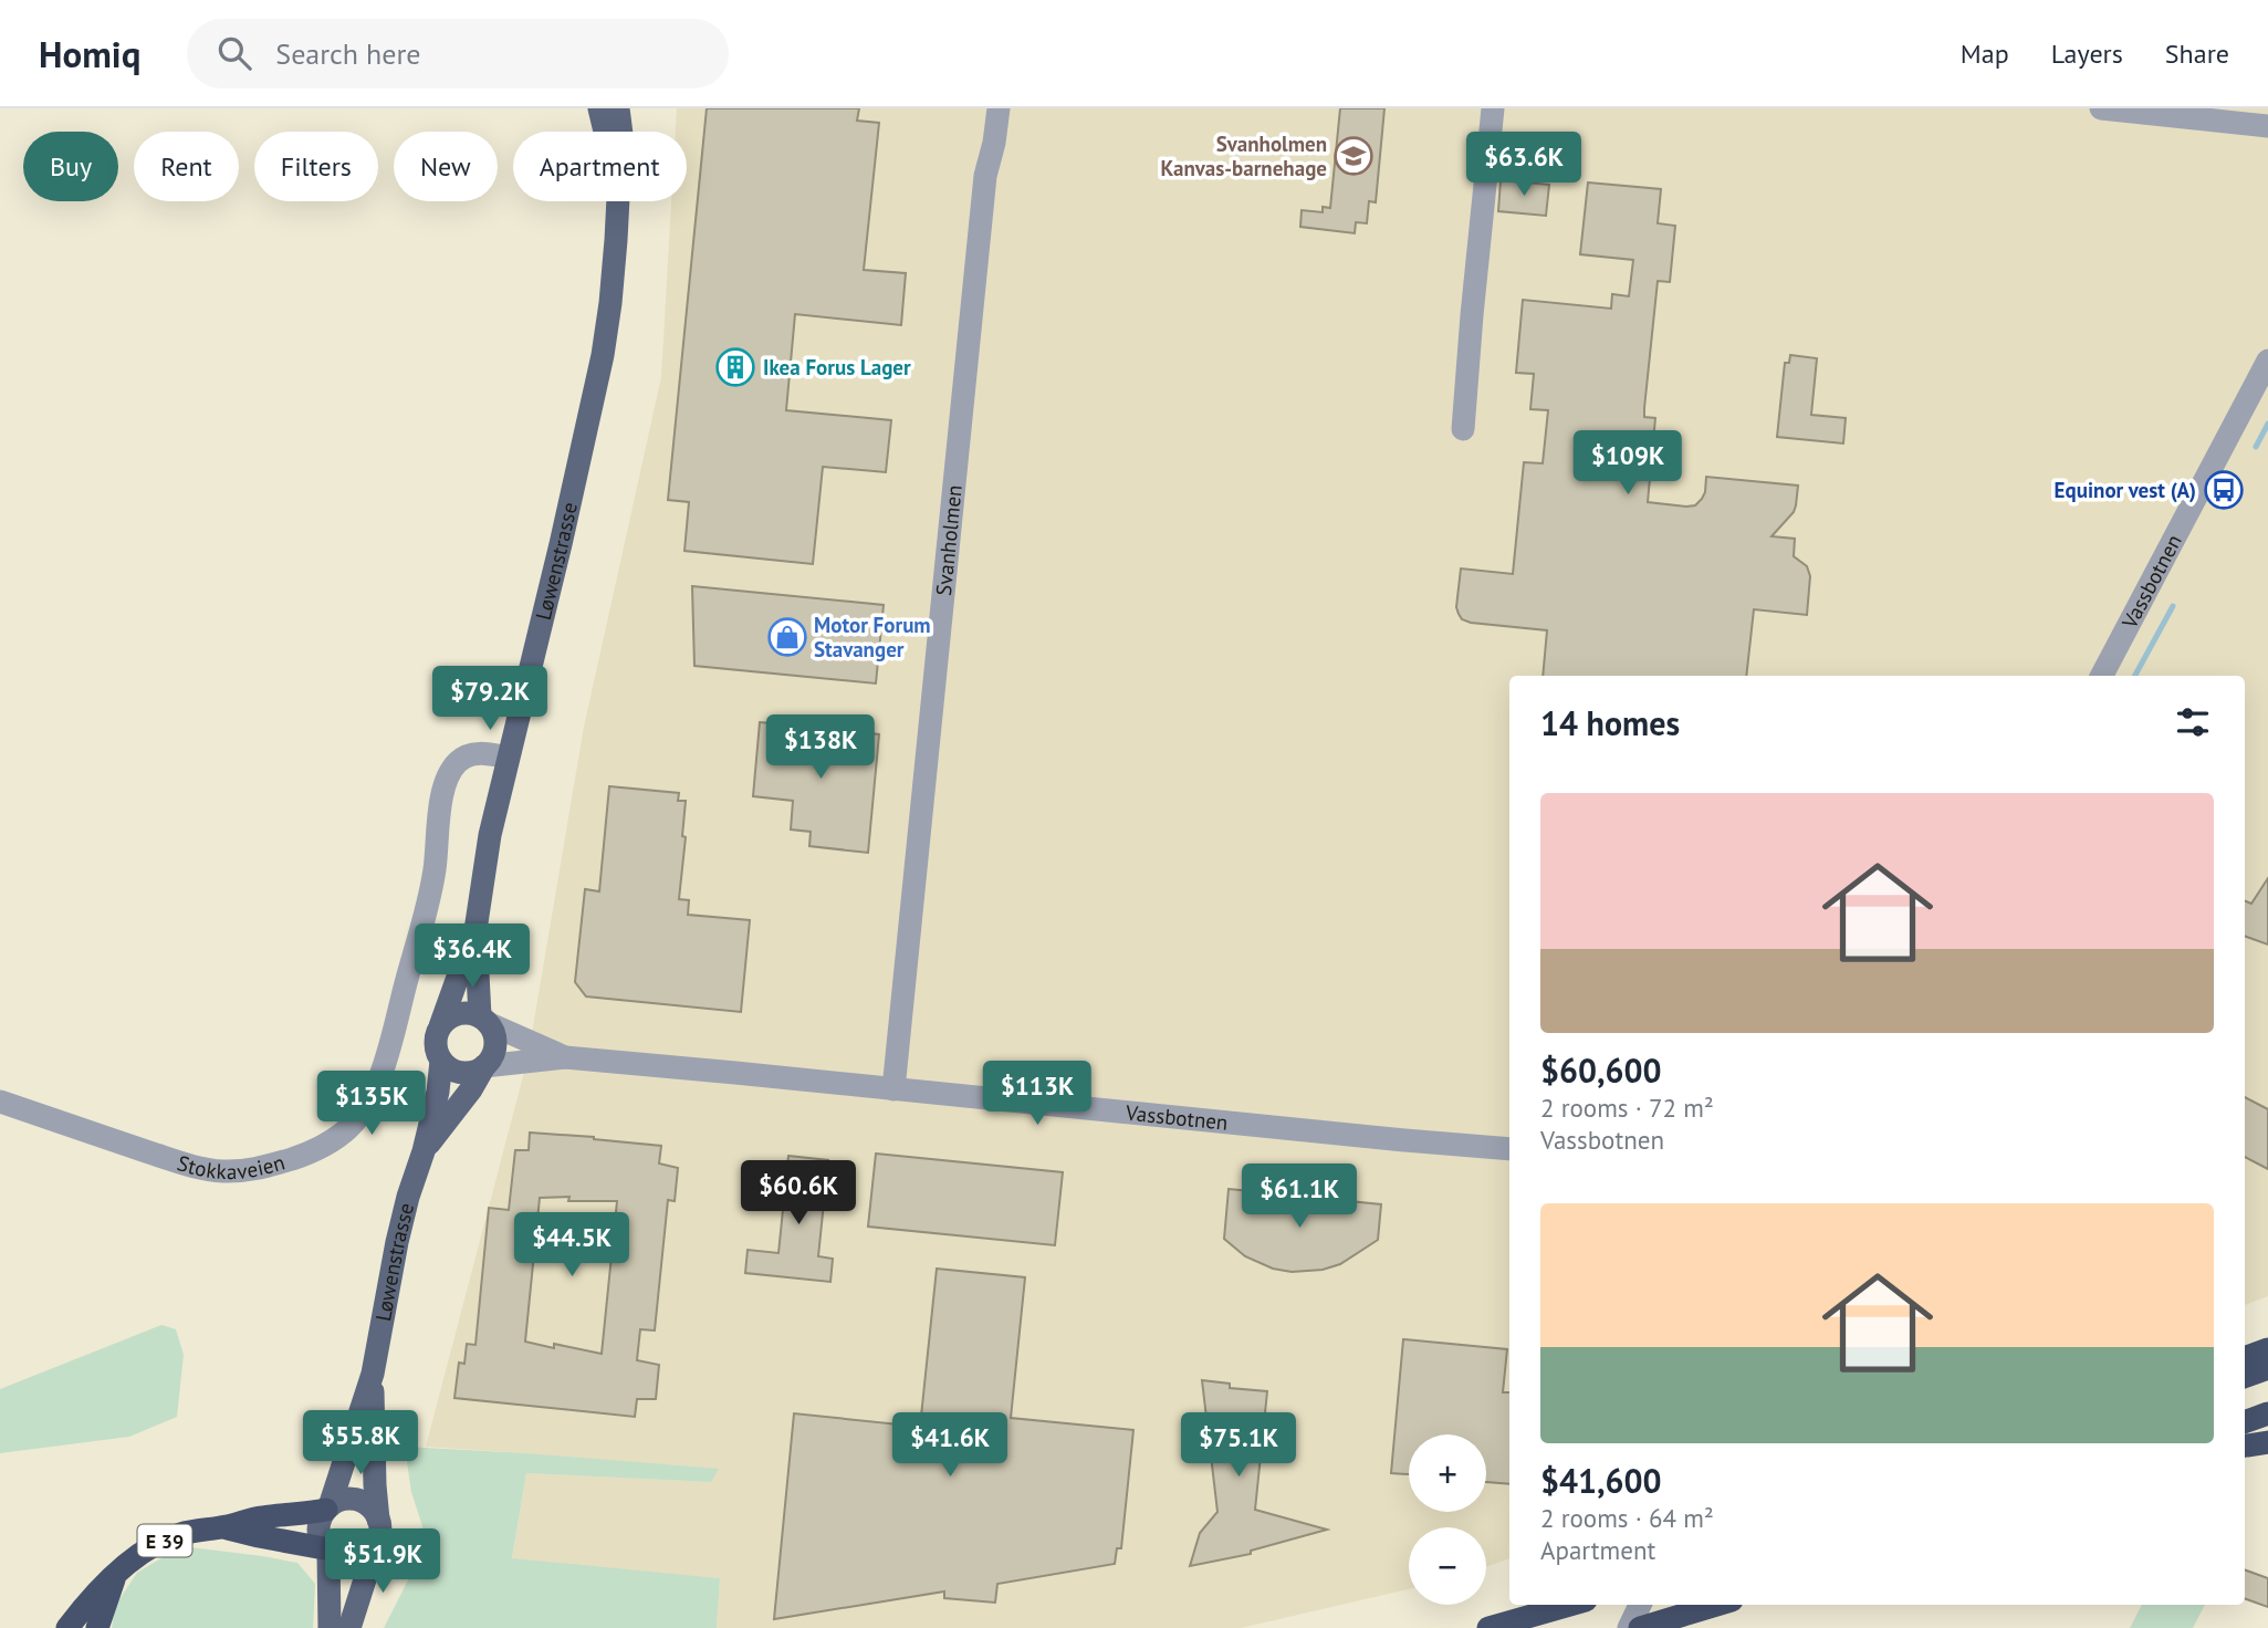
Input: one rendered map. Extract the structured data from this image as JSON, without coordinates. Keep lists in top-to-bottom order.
{
  "streets": {
    "highway": ["E 39"],
    "main road": ["Løwenstrasse"],
    "street": ["Svanholmen", "Vassbotnen", "Stokkaveien"]
  },
  "crossings": [
    ["Svanholmen", "Vassbotnen"],
    ["Løwenstrasse", "Vassbotnen"],
    ["Løwenstrasse", "Stokkaveien"],
    ["Løwenstrasse", "E 39"]
  ],
  "places": {
    "school or university": ["Svanholmen Kanvas-barnehage"],
    "building": ["Ikea Forus Lager"],
    "bus stop": ["Equinor vest (A)"],
    "shop": ["Motor Forum Stavanger"]
  },
  "page": {
    "header": "Homiq",
    "search": "Search here",
    "nav": ["Map", "Layers", "Share"],
    "price": [
      "$63.6K",
      "$109K",
      "$79.2K",
      "$138K",
      "$36.4K",
      "$113K",
      "$135K",
      "$60.6K",
      "$61.1K",
      "$44.5K",
      "$55.8K",
      "$41.6K",
      "$75.1K",
      "$51.9K"
    ],
    "chip": [
      "Buy",
      "Rent",
      "Filters",
      "New",
      "Apartment"
    ],
    "heading": "14 homes",
    "list": [
      {
        "name": "$60,600",
        "note": "2 rooms · 72 m² · Vassbotnen"
      },
      {
        "name": "$41,600",
        "note": "2 rooms · 64 m² · Apartment"
      }
    ],
    "map_buttons": ["+", "−"]
  }
}
